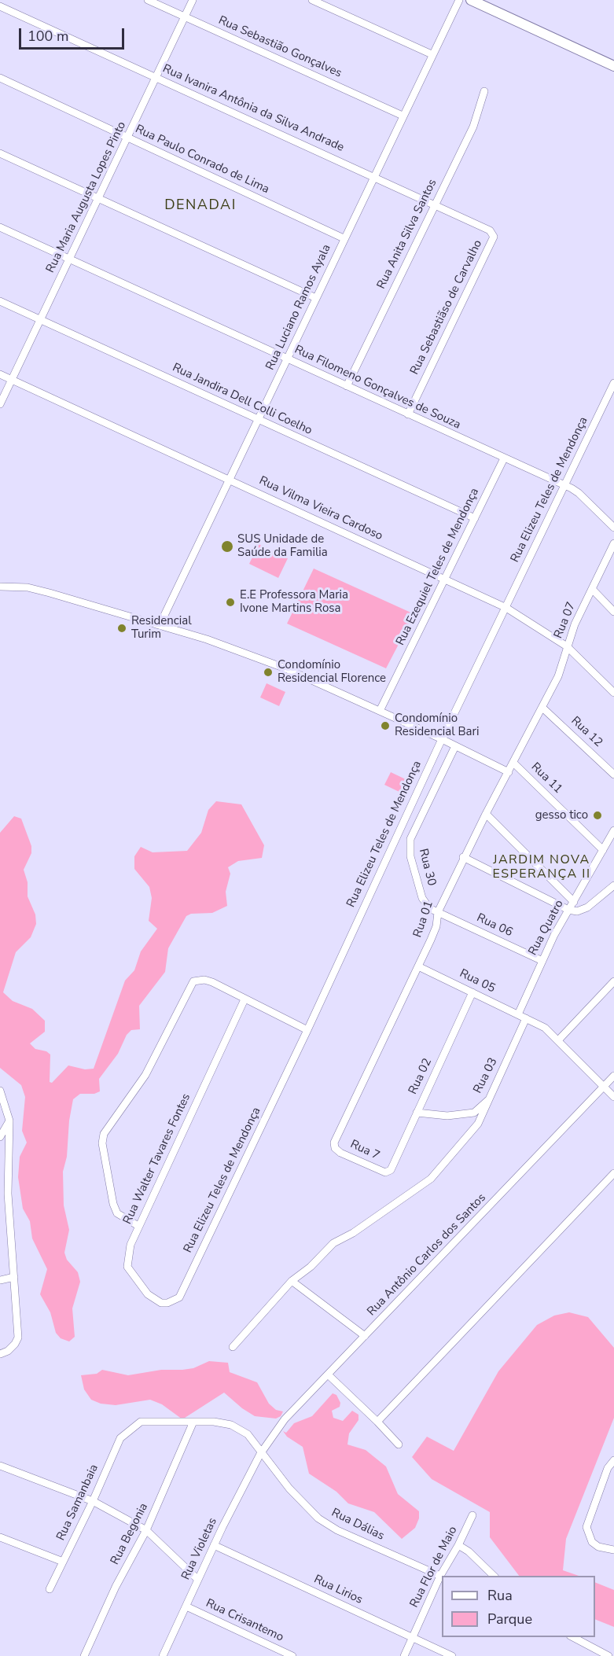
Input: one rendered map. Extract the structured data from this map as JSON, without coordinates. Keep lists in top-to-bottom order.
{
  "streets": {
    "street": [
      "Rua Sebastião Gonçalves",
      "Rua Ivanira Antônia da Silva Andrade",
      "Rua Paulo Conrado de Lima",
      "Rua Maria Augusta Lopes Pinto",
      "Rua Anita Silva Santos",
      "Rua Luciano Ramos Ayala",
      "Rua Sebastiãso de Carvalho",
      "Rua Filomeno Gonçalves de Souza",
      "Rua Jandira Dell Colli Coelho",
      "Rua Elizeu Teles de Mendonça",
      "Rua Vilma Vieira Cardoso",
      "Rua Ezequiel Teles de Mendonça",
      "Rua 07",
      "Rua 12",
      "Rua 11",
      "Rua 30",
      "Rua 01",
      "Rua 06",
      "Rua Quatro",
      "Rua 05",
      "Rua 03",
      "Rua 02",
      "Rua 7",
      "Rua Walter Tavares Fontes",
      "Rua Antônio Carlos dos Santos",
      "Rua Samanbaia",
      "Rua Dálias",
      "Rua Begonia",
      "Rua Violetas",
      "Rua Flor de Maio",
      "Rua Lirios",
      "Rua Crisantemo"
    ]
  },
  "crossings": [
    ["Rua Sebastião Gonçalves", "Rua Maria Augusta Lopes Pinto"],
    ["Rua Sebastião Gonçalves", "Rua Luciano Ramos Ayala"],
    ["Rua Ivanira Antônia da Silva Andrade", "Rua Maria Augusta Lopes Pinto"],
    ["Rua Ivanira Antônia da Silva Andrade", "Rua Anita Silva Santos"],
    ["Rua Ivanira Antônia da Silva Andrade", "Rua Luciano Ramos Ayala"],
    ["Rua Ivanira Antônia da Silva Andrade", "Rua Sebastiãso de Carvalho"],
    ["Rua Paulo Conrado de Lima", "Rua Maria Augusta Lopes Pinto"],
    ["Rua Paulo Conrado de Lima", "Rua Luciano Ramos Ayala"],
    ["Rua Maria Augusta Lopes Pinto", "Rua Filomeno Gonçalves de Souza"],
    ["Rua Maria Augusta Lopes Pinto", "Rua Jandira Dell Colli Coelho"],
    ["Rua Maria Augusta Lopes Pinto", "Rua Vilma Vieira Cardoso"],
    ["Rua Anita Silva Santos", "Rua Filomeno Gonçalves de Souza"],
    ["Rua Luciano Ramos Ayala", "Rua Filomeno Gonçalves de Souza"],
    ["Rua Luciano Ramos Ayala", "Rua Jandira Dell Colli Coelho"],
    ["Rua Luciano Ramos Ayala", "Rua Vilma Vieira Cardoso"],
    ["Rua Sebastiãso de Carvalho", "Rua Filomeno Gonçalves de Souza"],
    ["Rua Filomeno Gonçalves de Souza", "Rua Elizeu Teles de Mendonça"],
    ["Rua Filomeno Gonçalves de Souza", "Rua Ezequiel Teles de Mendonça"],
    ["Rua Jandira Dell Colli Coelho", "Rua Ezequiel Teles de Mendonça"],
    ["Rua Elizeu Teles de Mendonça", "Rua Vilma Vieira Cardoso"],
    ["Rua Elizeu Teles de Mendonça", "Rua Walter Tavares Fontes"],
    ["Rua Vilma Vieira Cardoso", "Rua Ezequiel Teles de Mendonça"],
    ["Rua Vilma Vieira Cardoso", "Rua 07"],
    ["Rua 07", "Rua 12"],
    ["Rua 07", "Rua 01"],
    ["Rua 12", "Rua 01"],
    ["Rua 11", "Rua 01"],
    ["Rua 11", "Rua Quatro"],
    ["Rua 30", "Rua 01"],
    ["Rua 30", "Rua 06"],
    ["Rua 01", "Rua 06"],
    ["Rua 01", "Rua 05"],
    ["Rua 01", "Rua 7"],
    ["Rua 06", "Rua Quatro"],
    ["Rua Quatro", "Rua 05"],
    ["Rua 05", "Rua 03"],
    ["Rua 05", "Rua 02"],
    ["Rua 05", "Rua Antônio Carlos dos Santos"],
    ["Rua 03", "Rua 02"],
    ["Rua 02", "Rua 7"],
    ["Rua Antônio Carlos dos Santos", "Rua Dálias"],
    ["Rua Antônio Carlos dos Santos", "Rua Violetas"],
    ["Rua Samanbaia", "Rua Dálias"],
    ["Rua Dálias", "Rua Begonia"],
    ["Rua Dálias", "Rua Violetas"],
    ["Rua Dálias", "Rua Flor de Maio"],
    ["Rua Violetas", "Rua Lirios"],
    ["Rua Violetas", "Rua Crisantemo"],
    ["Rua Flor de Maio", "Rua Lirios"]
  ],
  "districts": ["DENADAI", "JARDIM NOVA ESPERANÇA II"],
  "places": [
    "SUS Unidade de Saúde da Familia",
    "E.E Professora Maria Ivone Martins Rosa",
    "Residencial Turim",
    "Condomínio Residencial Florence",
    "Condomínio Residencial Bari",
    "gesso tico"
  ],
  "legend": ["Rua", "Parque"],
  "scale_bar": "100 m"
}
